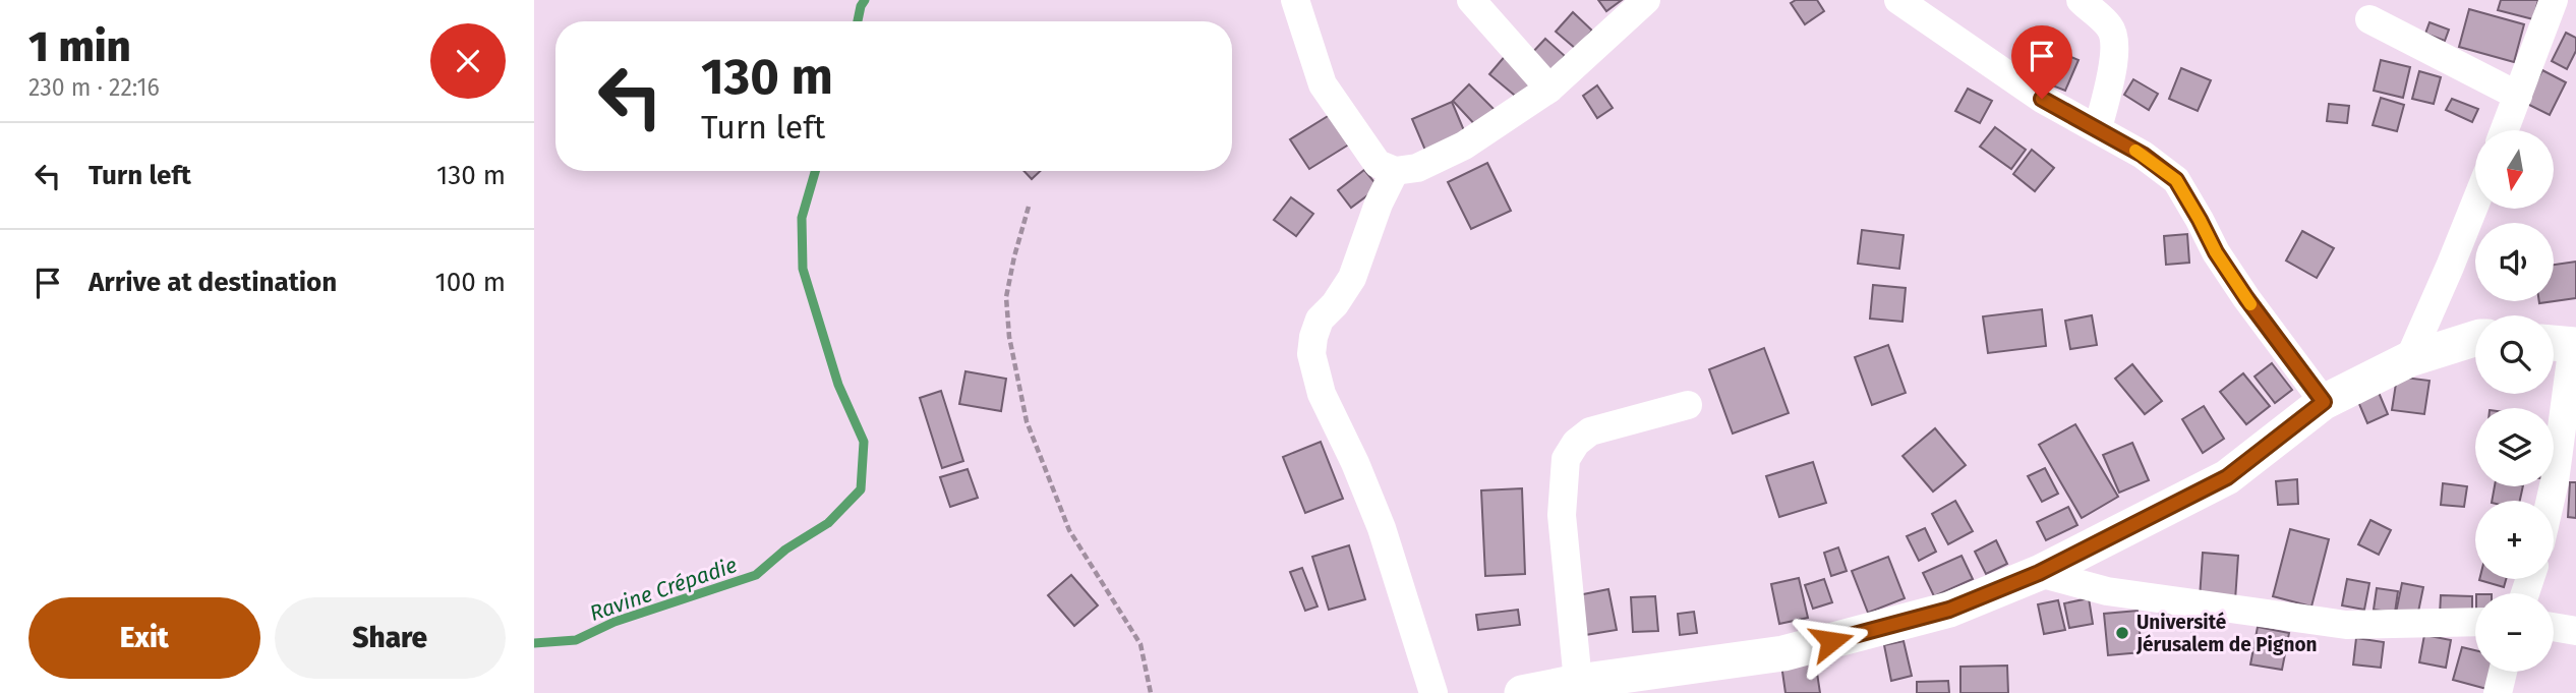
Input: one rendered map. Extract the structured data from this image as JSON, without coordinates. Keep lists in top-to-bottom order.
{
  "water": ["Ravine Crépadie"],
  "places": ["Université Jérusalem de Pignon"],
  "north": "bottom",
  "page": {
    "heading": ["1 min", "230 m · 22:16"],
    "turn": ["130 m", "Turn left"],
    "list": [
      {
        "name": "Turn left",
        "value": "130 m"
      },
      {
        "name": "Arrive at destination",
        "value": "100 m"
      }
    ],
    "map_buttons": ["+", "−"],
    "buttons": ["Exit", "Share"]
  }
}
